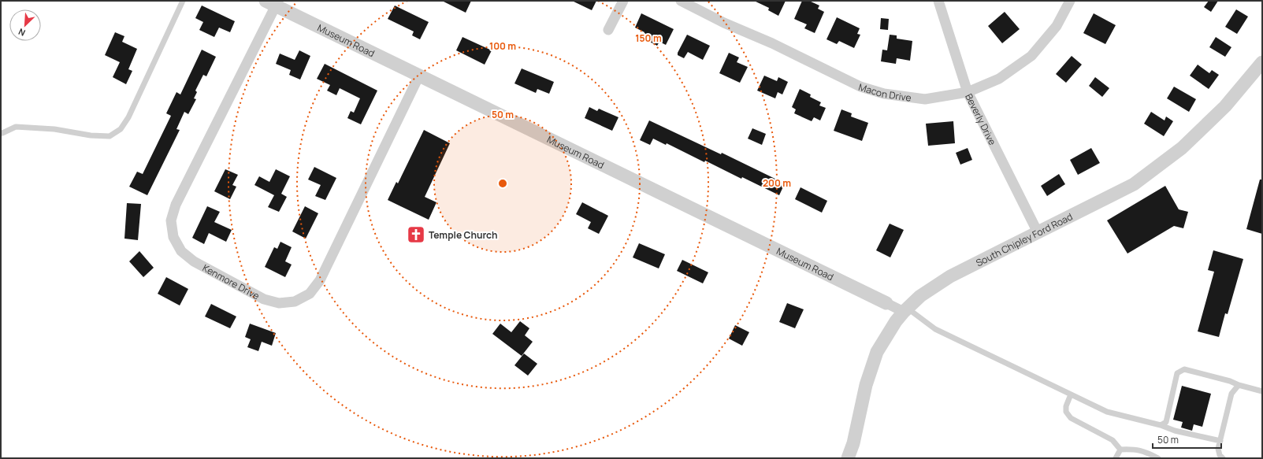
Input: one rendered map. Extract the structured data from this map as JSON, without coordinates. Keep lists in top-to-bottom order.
{
  "streets": {
    "street": [
      "Museum Road",
      "Macon Drive",
      "Beverly Drive",
      "South Chipley Ford Road",
      "Kenmore Drive"
    ]
  },
  "crossings": [
    ["Museum Road", "Kenmore Drive"],
    ["Macon Drive", "Beverly Drive"],
    ["Beverly Drive", "South Chipley Ford Road"]
  ],
  "places": {
    "church": ["Temple Church"]
  },
  "scale_bar": "50 m",
  "north": "bottom left",
  "rings": [
    "150 m",
    "100 m",
    "50 m",
    "200 m"
  ]
}
